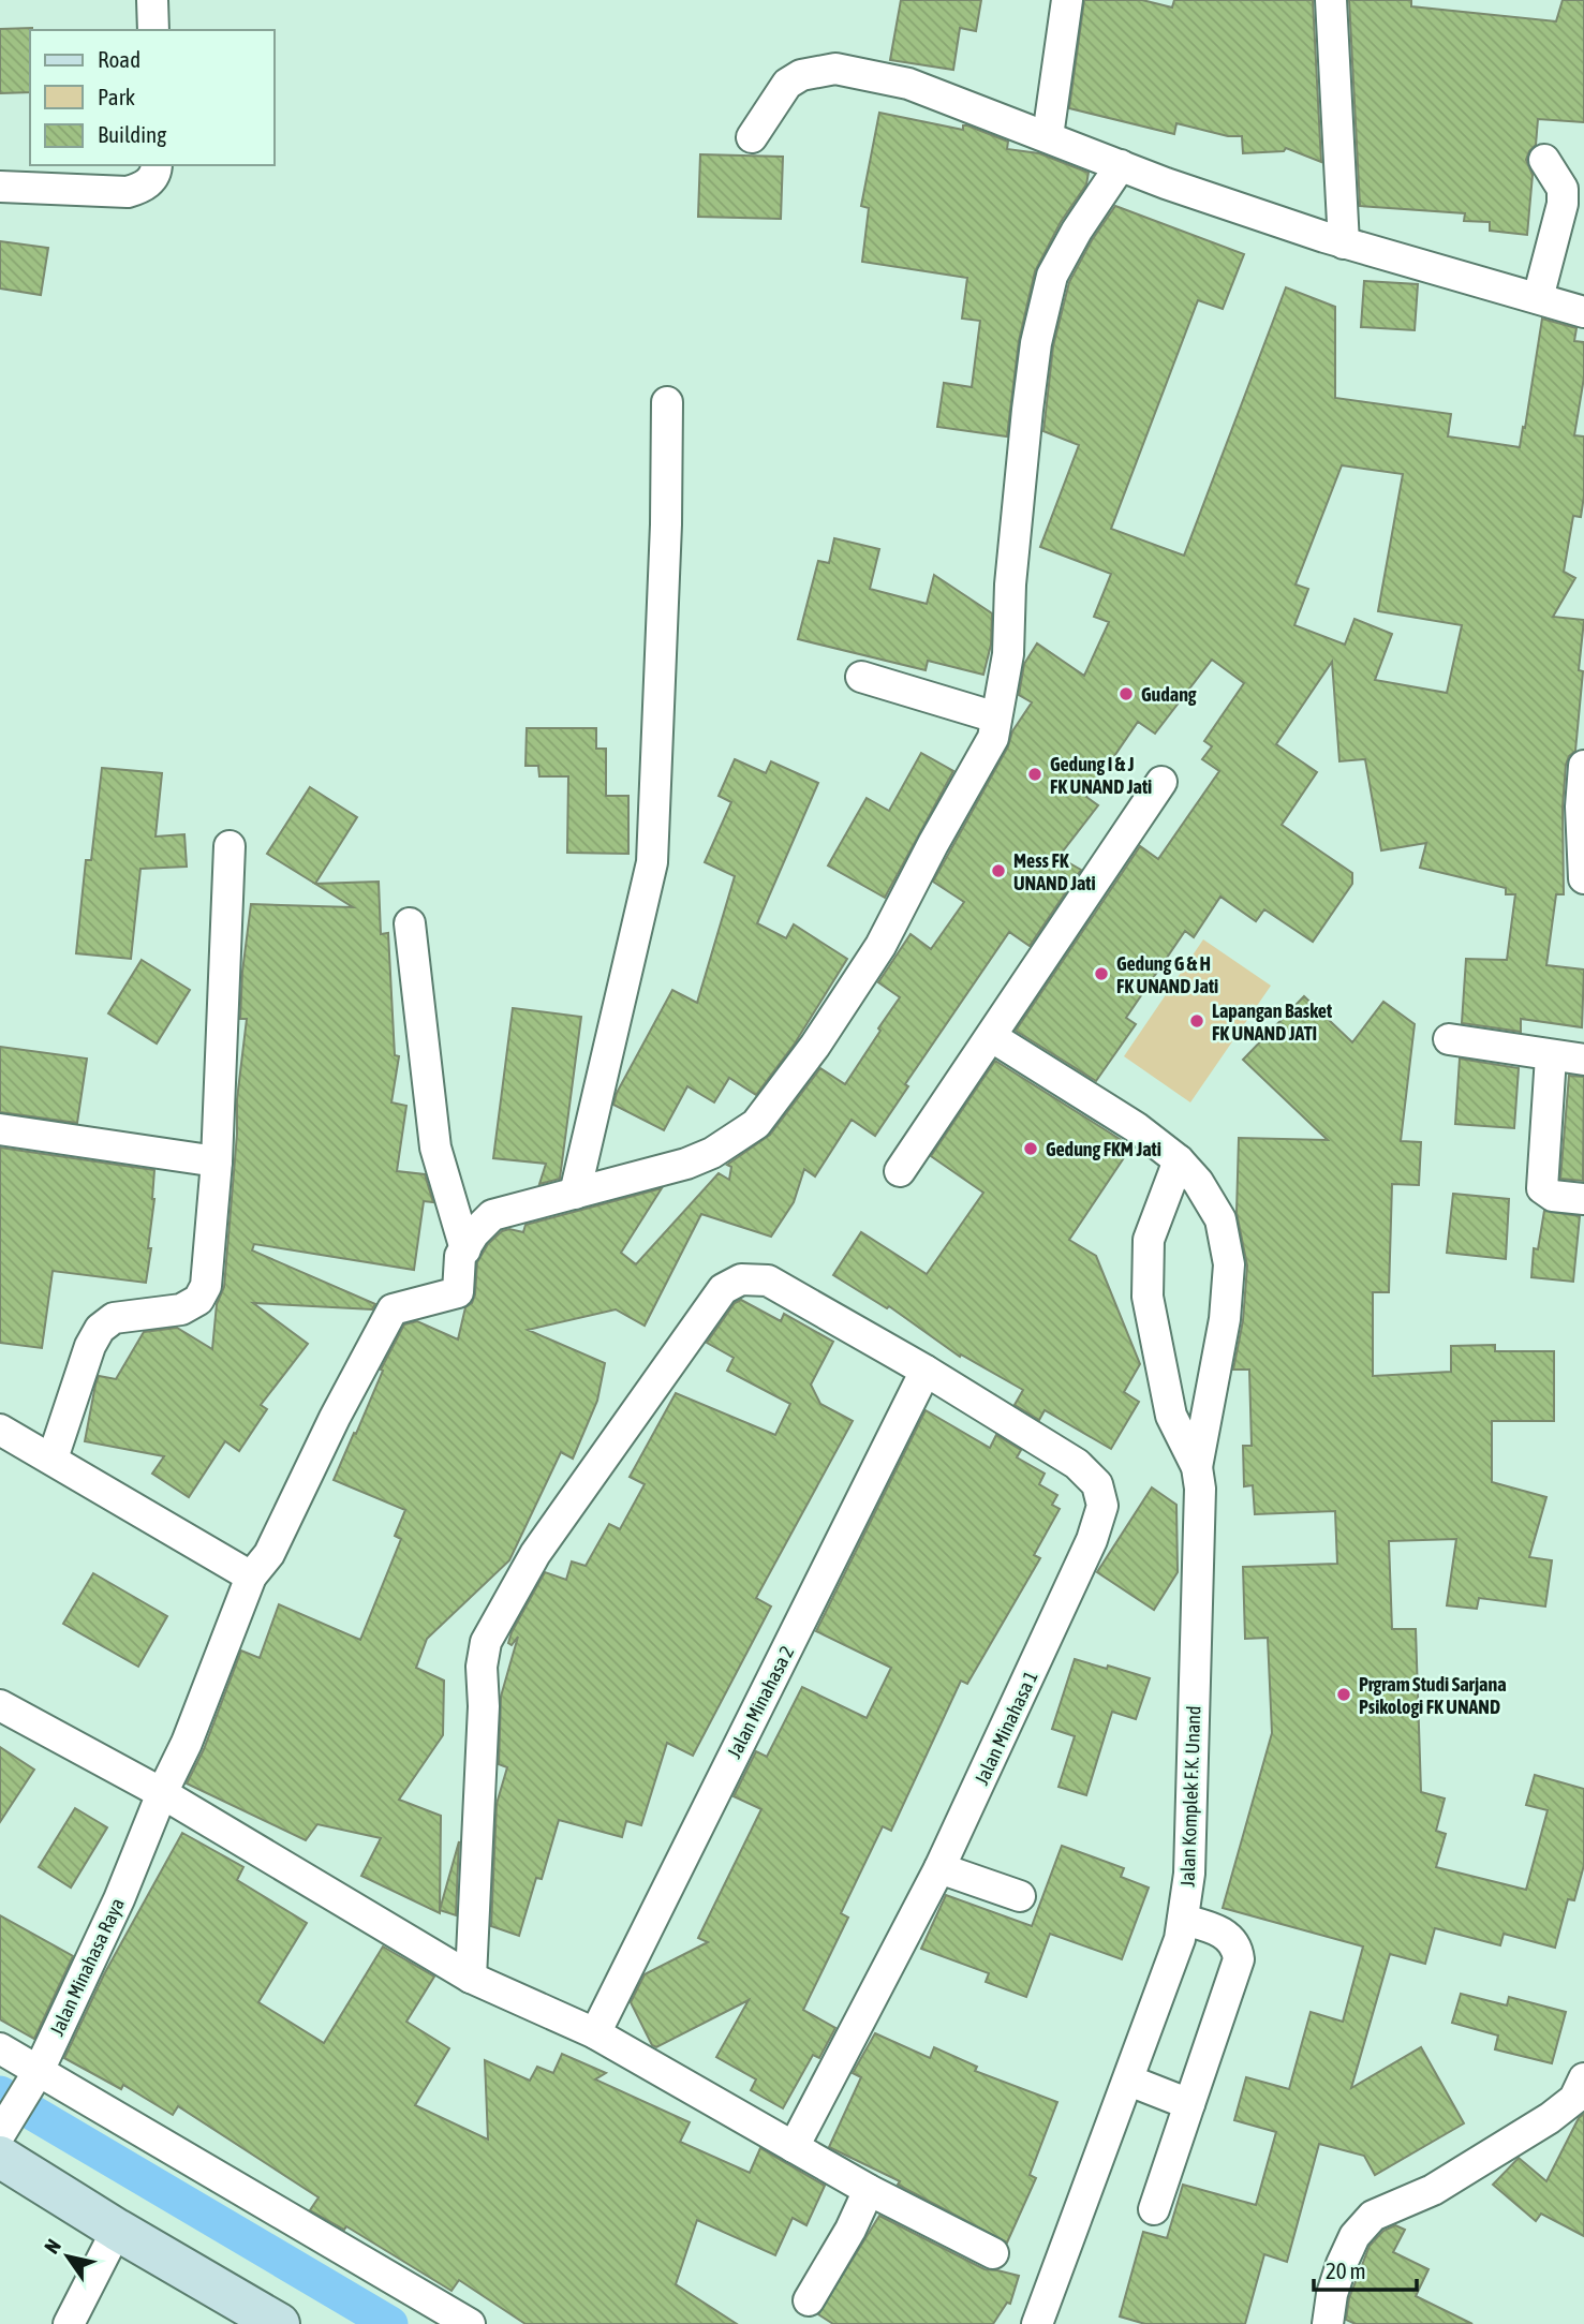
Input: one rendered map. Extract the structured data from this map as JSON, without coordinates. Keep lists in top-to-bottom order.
{
  "streets": {
    "street": [
      "Jalan Minahasa 2",
      "Jalan Minahasa 1",
      "Jalan Komplek F.K. Unand",
      "Jalan Minahasa Raya"
    ]
  },
  "crossings": [
    ["Jalan Minahasa 2", "Jalan Minahasa 1"]
  ],
  "places": [
    "Gudang",
    "Gedung I & J FK UNAND Jati",
    "Mess FK UNAND Jati",
    "Gedung G & H FK UNAND Jati",
    "Lapangan Basket FK UNAND JATI",
    "Gedung FKM Jati",
    "Prgram Studi Sarjana Psikologi FK UNAND"
  ],
  "legend": ["Road", "Park", "Building"],
  "scale_bar": "20 m",
  "north": "top left"
}
